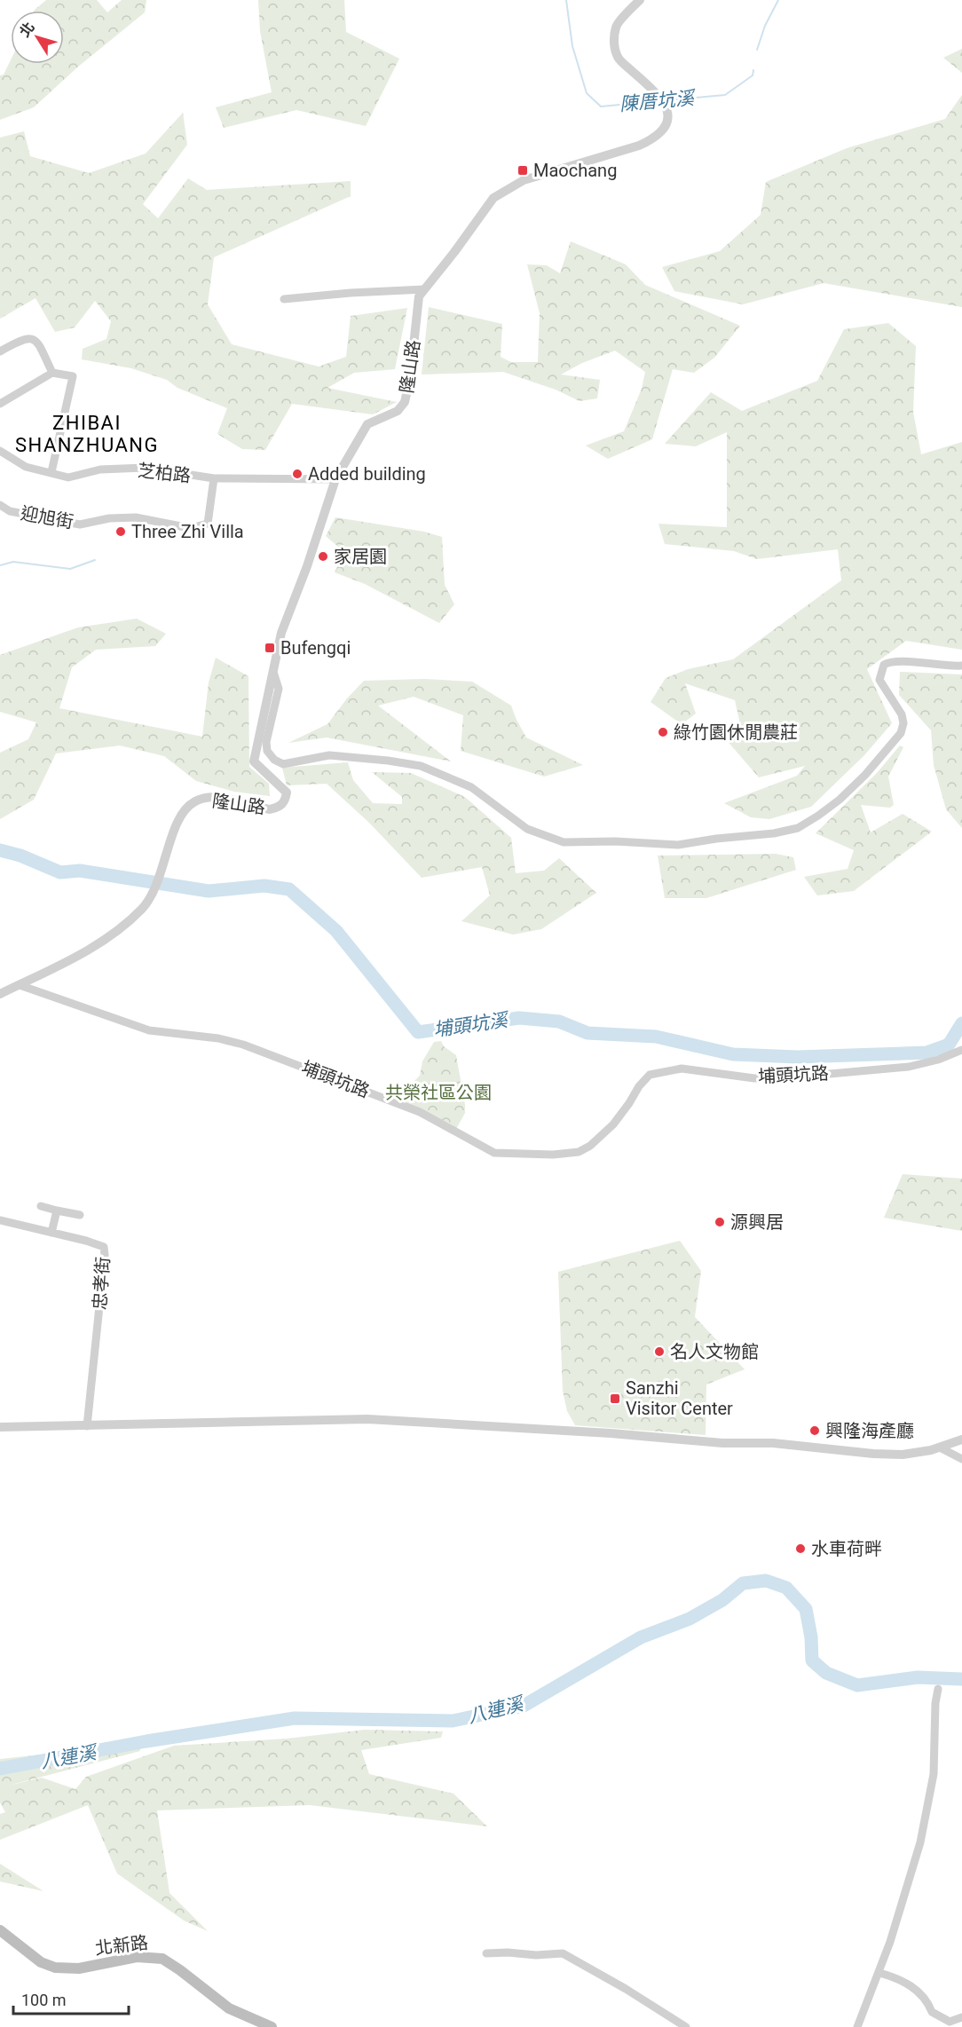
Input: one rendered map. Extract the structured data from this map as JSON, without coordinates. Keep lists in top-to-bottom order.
{
  "streets": {
    "main road": ["北新路"],
    "street": [
      "隆山路",
      "芝柏路",
      "迎旭街",
      "埔頭坑路",
      "忠孝街"
    ]
  },
  "crossings": [
    ["隆山路", "芝柏路"],
    ["隆山路", "埔頭坑路"],
    ["芝柏路", "迎旭街"]
  ],
  "districts": ["ZHIBAI SHANZHUANG"],
  "water": ["陳厝坑溪", "埔頭坑溪", "八連溪"],
  "parks": ["共榮社區公園"],
  "places": {
    "transit": ["Maochang", "Bufengqi", "Sanzhi Visitor Center"],
    "other": [
      "Added building",
      "Three Zhi Villa",
      "家居園",
      "綠竹園休閒農莊",
      "源興居",
      "名人文物館",
      "興隆海產廳",
      "水車荷畔"
    ]
  },
  "scale_bar": "100 m",
  "north": "top left"
}
